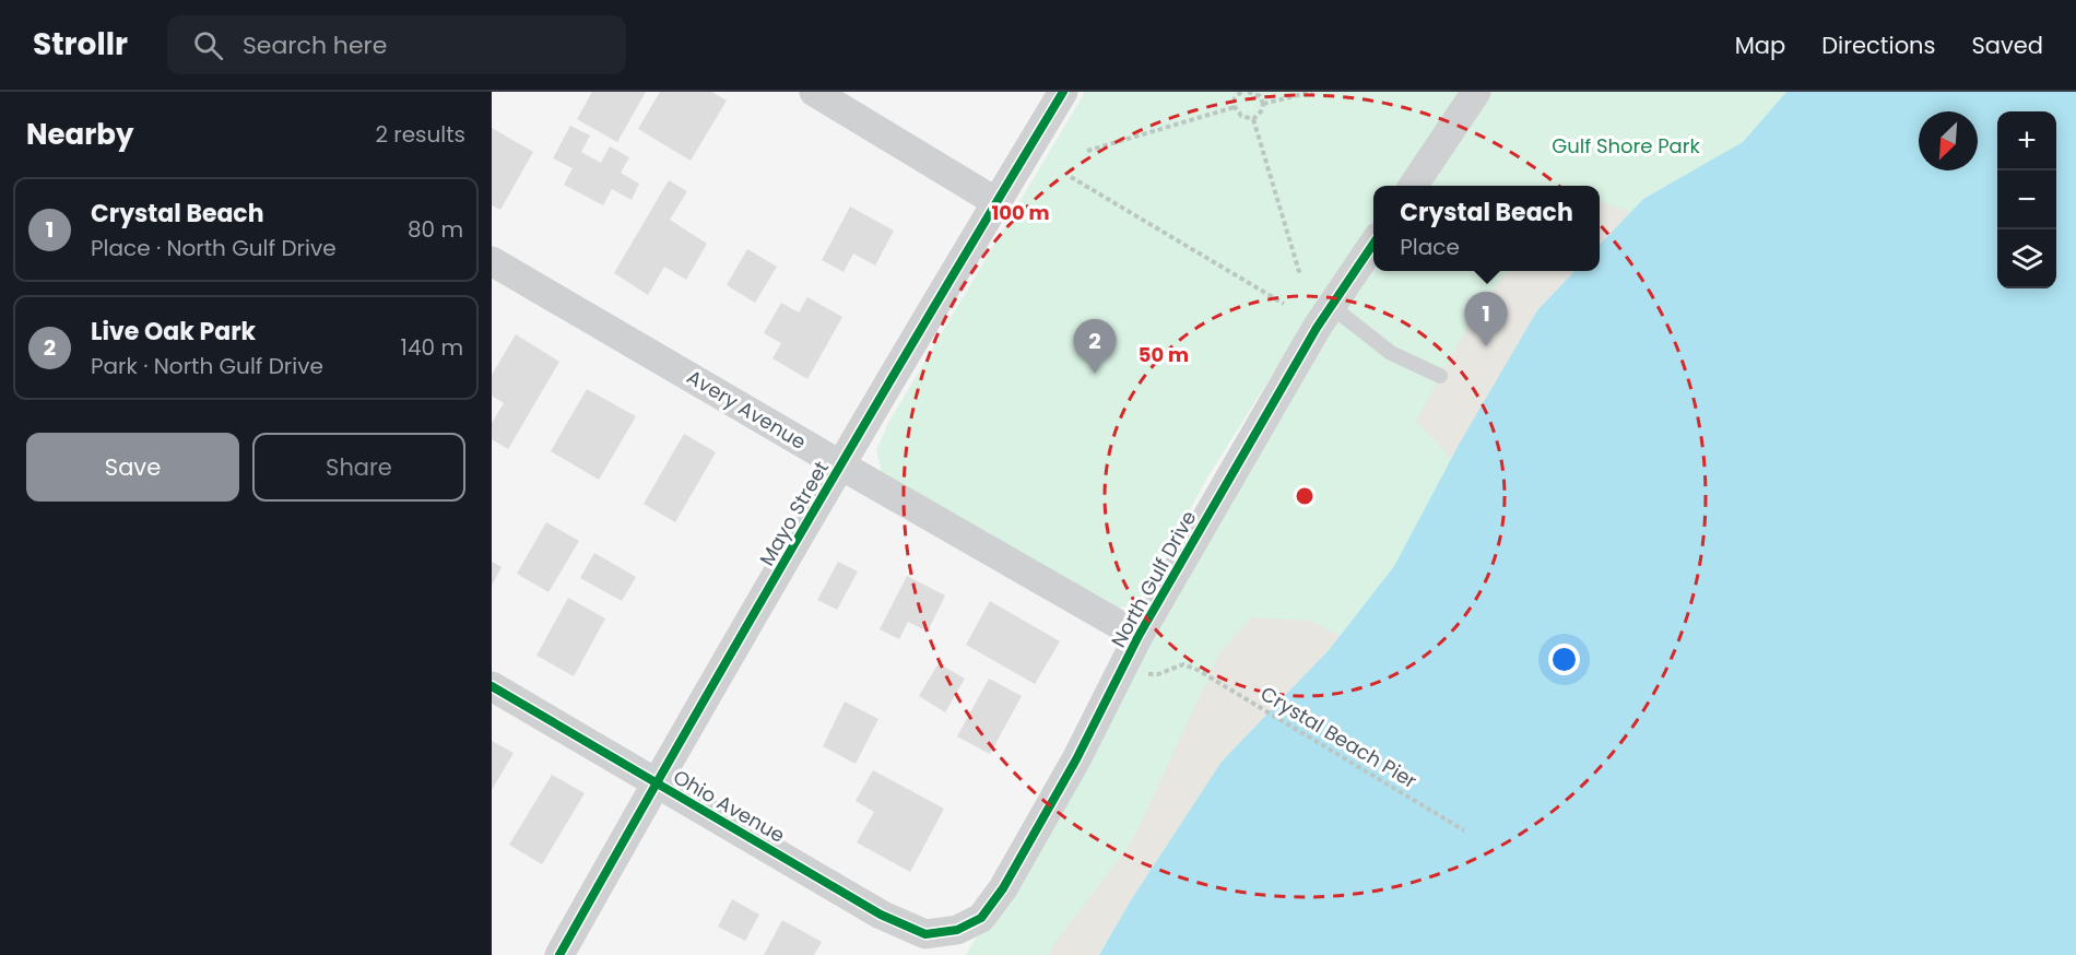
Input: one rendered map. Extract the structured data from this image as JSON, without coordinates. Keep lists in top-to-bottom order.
{
  "streets": {
    "street": [
      "Avery Avenue",
      "Mayo Street",
      "North Gulf Drive",
      "Ohio Avenue"
    ],
    "path": ["Crystal Beach Pier"]
  },
  "crossings": [
    ["Avery Avenue", "Mayo Street"],
    ["Avery Avenue", "North Gulf Drive"],
    ["Mayo Street", "Ohio Avenue"],
    ["North Gulf Drive", "Crystal Beach Pier"],
    ["North Gulf Drive", "Ohio Avenue"]
  ],
  "parks": ["Gulf Shore Park"],
  "north": "bottom left",
  "page": {
    "header": "Strollr",
    "search": "Search here",
    "nav": ["Map", "Directions", "Saved"],
    "heading": ["Nearby", "2 results"],
    "map_buttons": ["+", "−"],
    "list": [
      {
        "mark": "1",
        "name": "Crystal Beach",
        "note": "Place · North Gulf Drive",
        "value": "80 m"
      },
      {
        "mark": "2",
        "name": "Live Oak Park",
        "note": "Park · North Gulf Drive",
        "value": "140 m"
      }
    ],
    "popup": ["Crystal Beach", "Place"],
    "pins": ["1", "2"],
    "buttons": ["Save", "Share"]
  },
  "rings": ["100 m", "50 m"]
}
